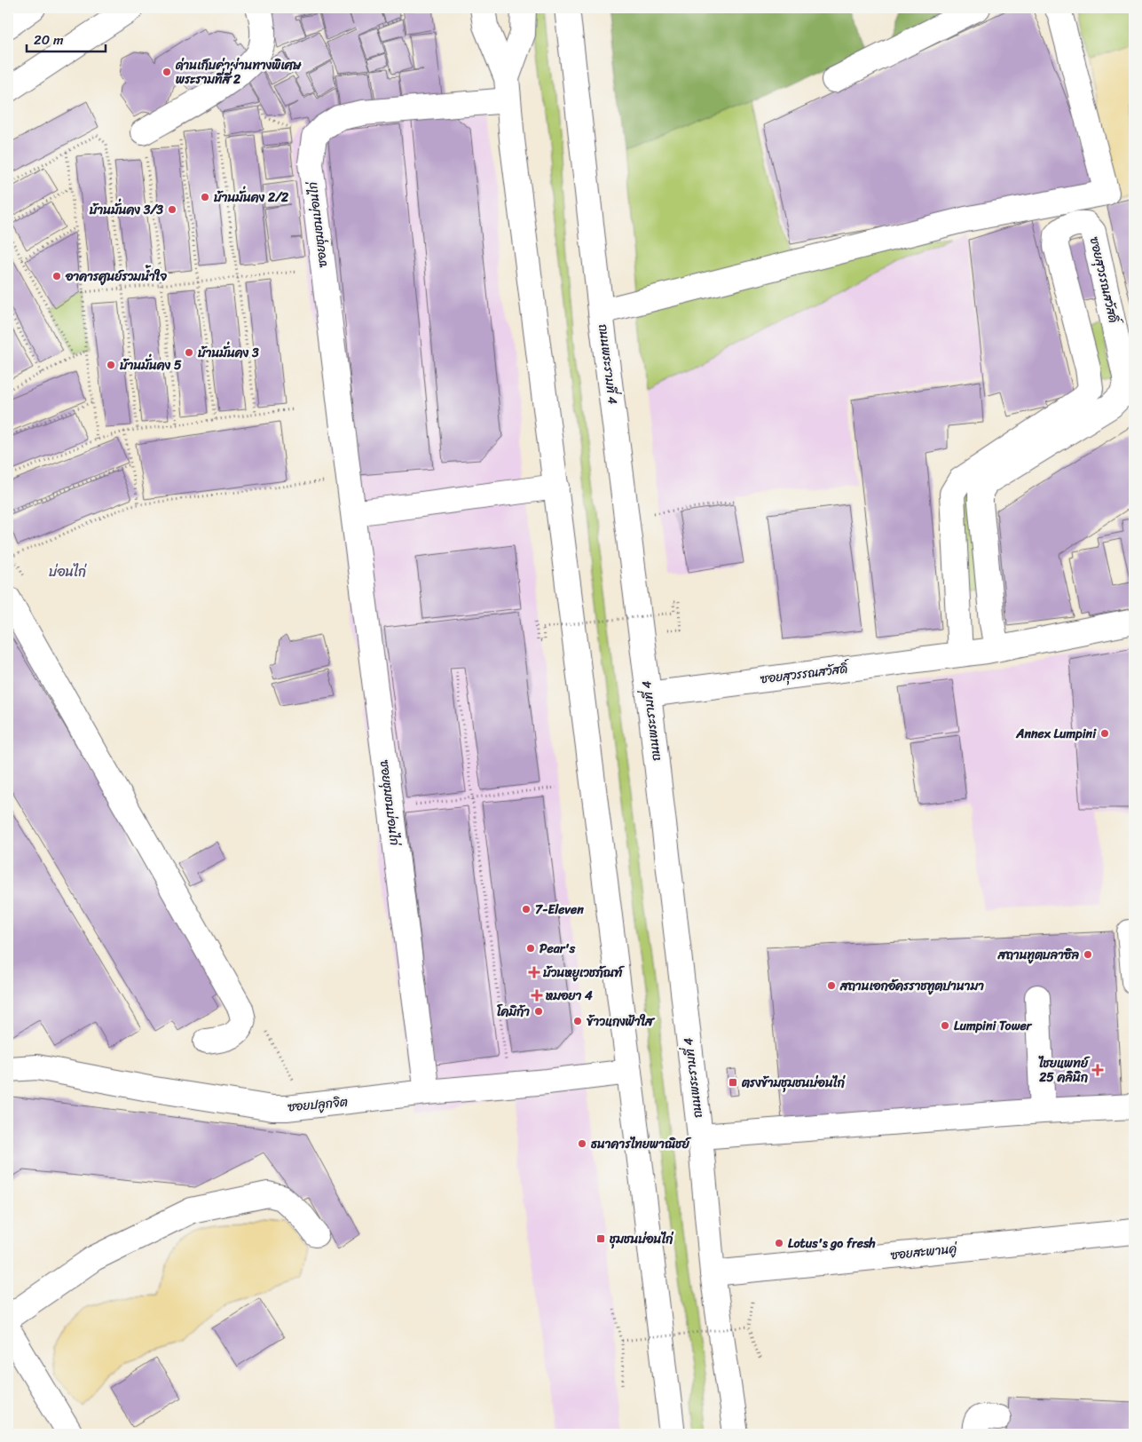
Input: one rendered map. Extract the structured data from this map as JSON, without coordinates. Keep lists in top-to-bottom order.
{
  "streets": {
    "main road": [
      "ซอยชุมชนบ่อนไก่",
      "ซอยสุวรรณสวัสดิ์",
      "ถนนพระรามที่ 4",
      "ซอยปลูกจิต",
      "ซอยสะพานคู่"
    ]
  },
  "crossings": [
    ["ซอยชุมชนบ่อนไก่", "ซอยปลูกจิต"],
    ["ซอยสุวรรณสวัสดิ์", "ถนนพระรามที่ 4"],
    ["ถนนพระรามที่ 4", "ซอยสะพานคู่"]
  ],
  "districts": ["บ่อนไก่"],
  "places": {
    "other": [
      "ด่านเก็บค่าผ่านทางพิเศษ พระรามที่สี่ 2",
      "บ้านมั่นคง 2/2",
      "บ้านมั่นคง 3/3",
      "อาคารศูนย์รวมน้ำใจ",
      "บ้านมั่นคง 3",
      "บ้านมั่นคง 5",
      "Annex Lumpini",
      "7-Eleven",
      "Pear's",
      "สถานทูตบลาซิล",
      "สถานเอกอัครราชทูตปานามา",
      "โคมิก้า",
      "ข้าวแกงฟ้าใส",
      "Lumpini Tower",
      "ธนาคารไทยพาณิชย์",
      "Lotus's go fresh"
    ],
    "health": ["บ้วนหยูเวชภัณฑ์", "หมอยา 4", "ไชยแพทย์ 25 คลินิก"],
    "transit": ["ตรงข้ามชุมชนบ่อนไก่", "ชุมชนบ่อนไก่"]
  },
  "scale_bar": "20 m"
}
